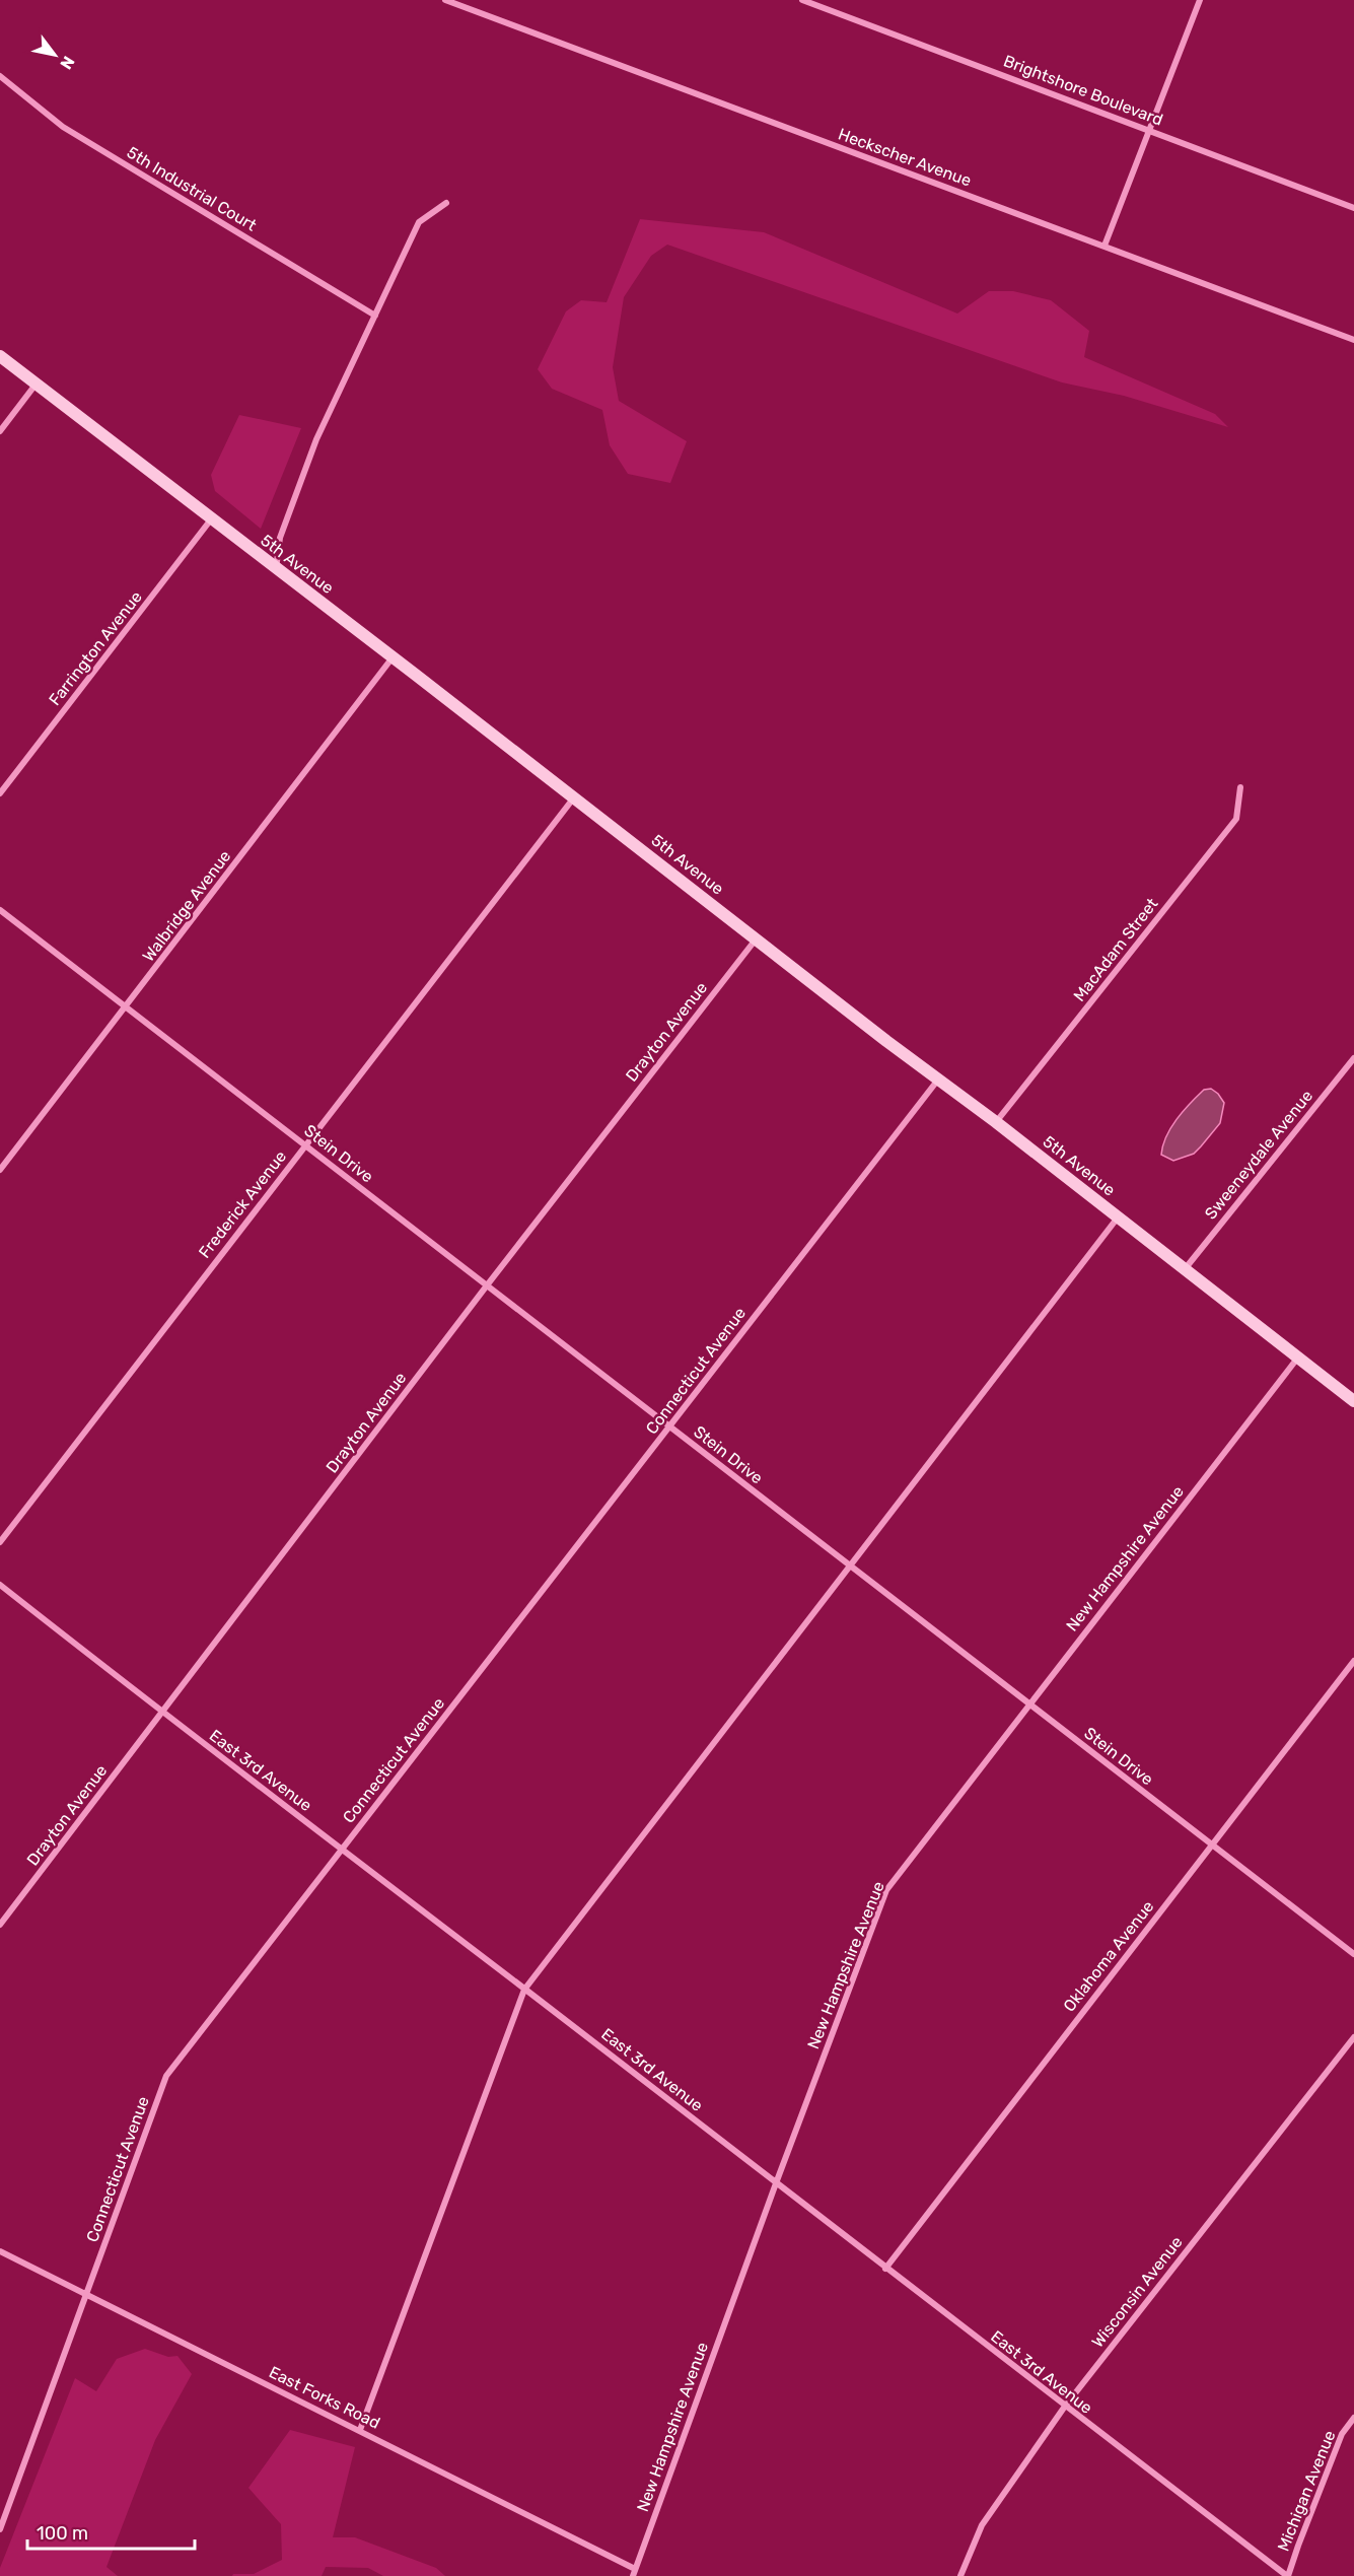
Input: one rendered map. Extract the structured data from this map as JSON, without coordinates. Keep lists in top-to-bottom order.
{
  "streets": {
    "main road": ["5th Avenue"],
    "street": [
      "Brightshore Boulevard",
      "Heckscher Avenue",
      "5th Industrial Court",
      "Farrington Avenue",
      "Walbridge Avenue",
      "MacAdam Street",
      "Drayton Avenue",
      "Stein Drive",
      "Sweeneydale Avenue",
      "Frederick Avenue",
      "Connecticut Avenue",
      "New Hampshire Avenue",
      "East 3rd Avenue",
      "Oklahoma Avenue",
      "Wisconsin Avenue",
      "East Forks Road",
      "Michigan Avenue"
    ]
  },
  "crossings": [
    ["5th Avenue", "Farrington Avenue"],
    ["5th Avenue", "Walbridge Avenue"],
    ["5th Avenue", "MacAdam Street"],
    ["5th Avenue", "Drayton Avenue"],
    ["5th Avenue", "Sweeneydale Avenue"],
    ["5th Avenue", "Frederick Avenue"],
    ["5th Avenue", "Connecticut Avenue"],
    ["5th Avenue", "New Hampshire Avenue"],
    ["Walbridge Avenue", "Stein Drive"],
    ["Drayton Avenue", "Stein Drive"],
    ["Drayton Avenue", "East 3rd Avenue"],
    ["Stein Drive", "Frederick Avenue"],
    ["Stein Drive", "Connecticut Avenue"],
    ["Stein Drive", "New Hampshire Avenue"],
    ["Stein Drive", "Oklahoma Avenue"],
    ["Connecticut Avenue", "East 3rd Avenue"],
    ["Connecticut Avenue", "East Forks Road"],
    ["New Hampshire Avenue", "East 3rd Avenue"],
    ["New Hampshire Avenue", "East Forks Road"],
    ["East 3rd Avenue", "Oklahoma Avenue"],
    ["East 3rd Avenue", "Wisconsin Avenue"],
    ["East 3rd Avenue", "Michigan Avenue"]
  ],
  "scale_bar": "100 m",
  "north": "bottom right"
}
